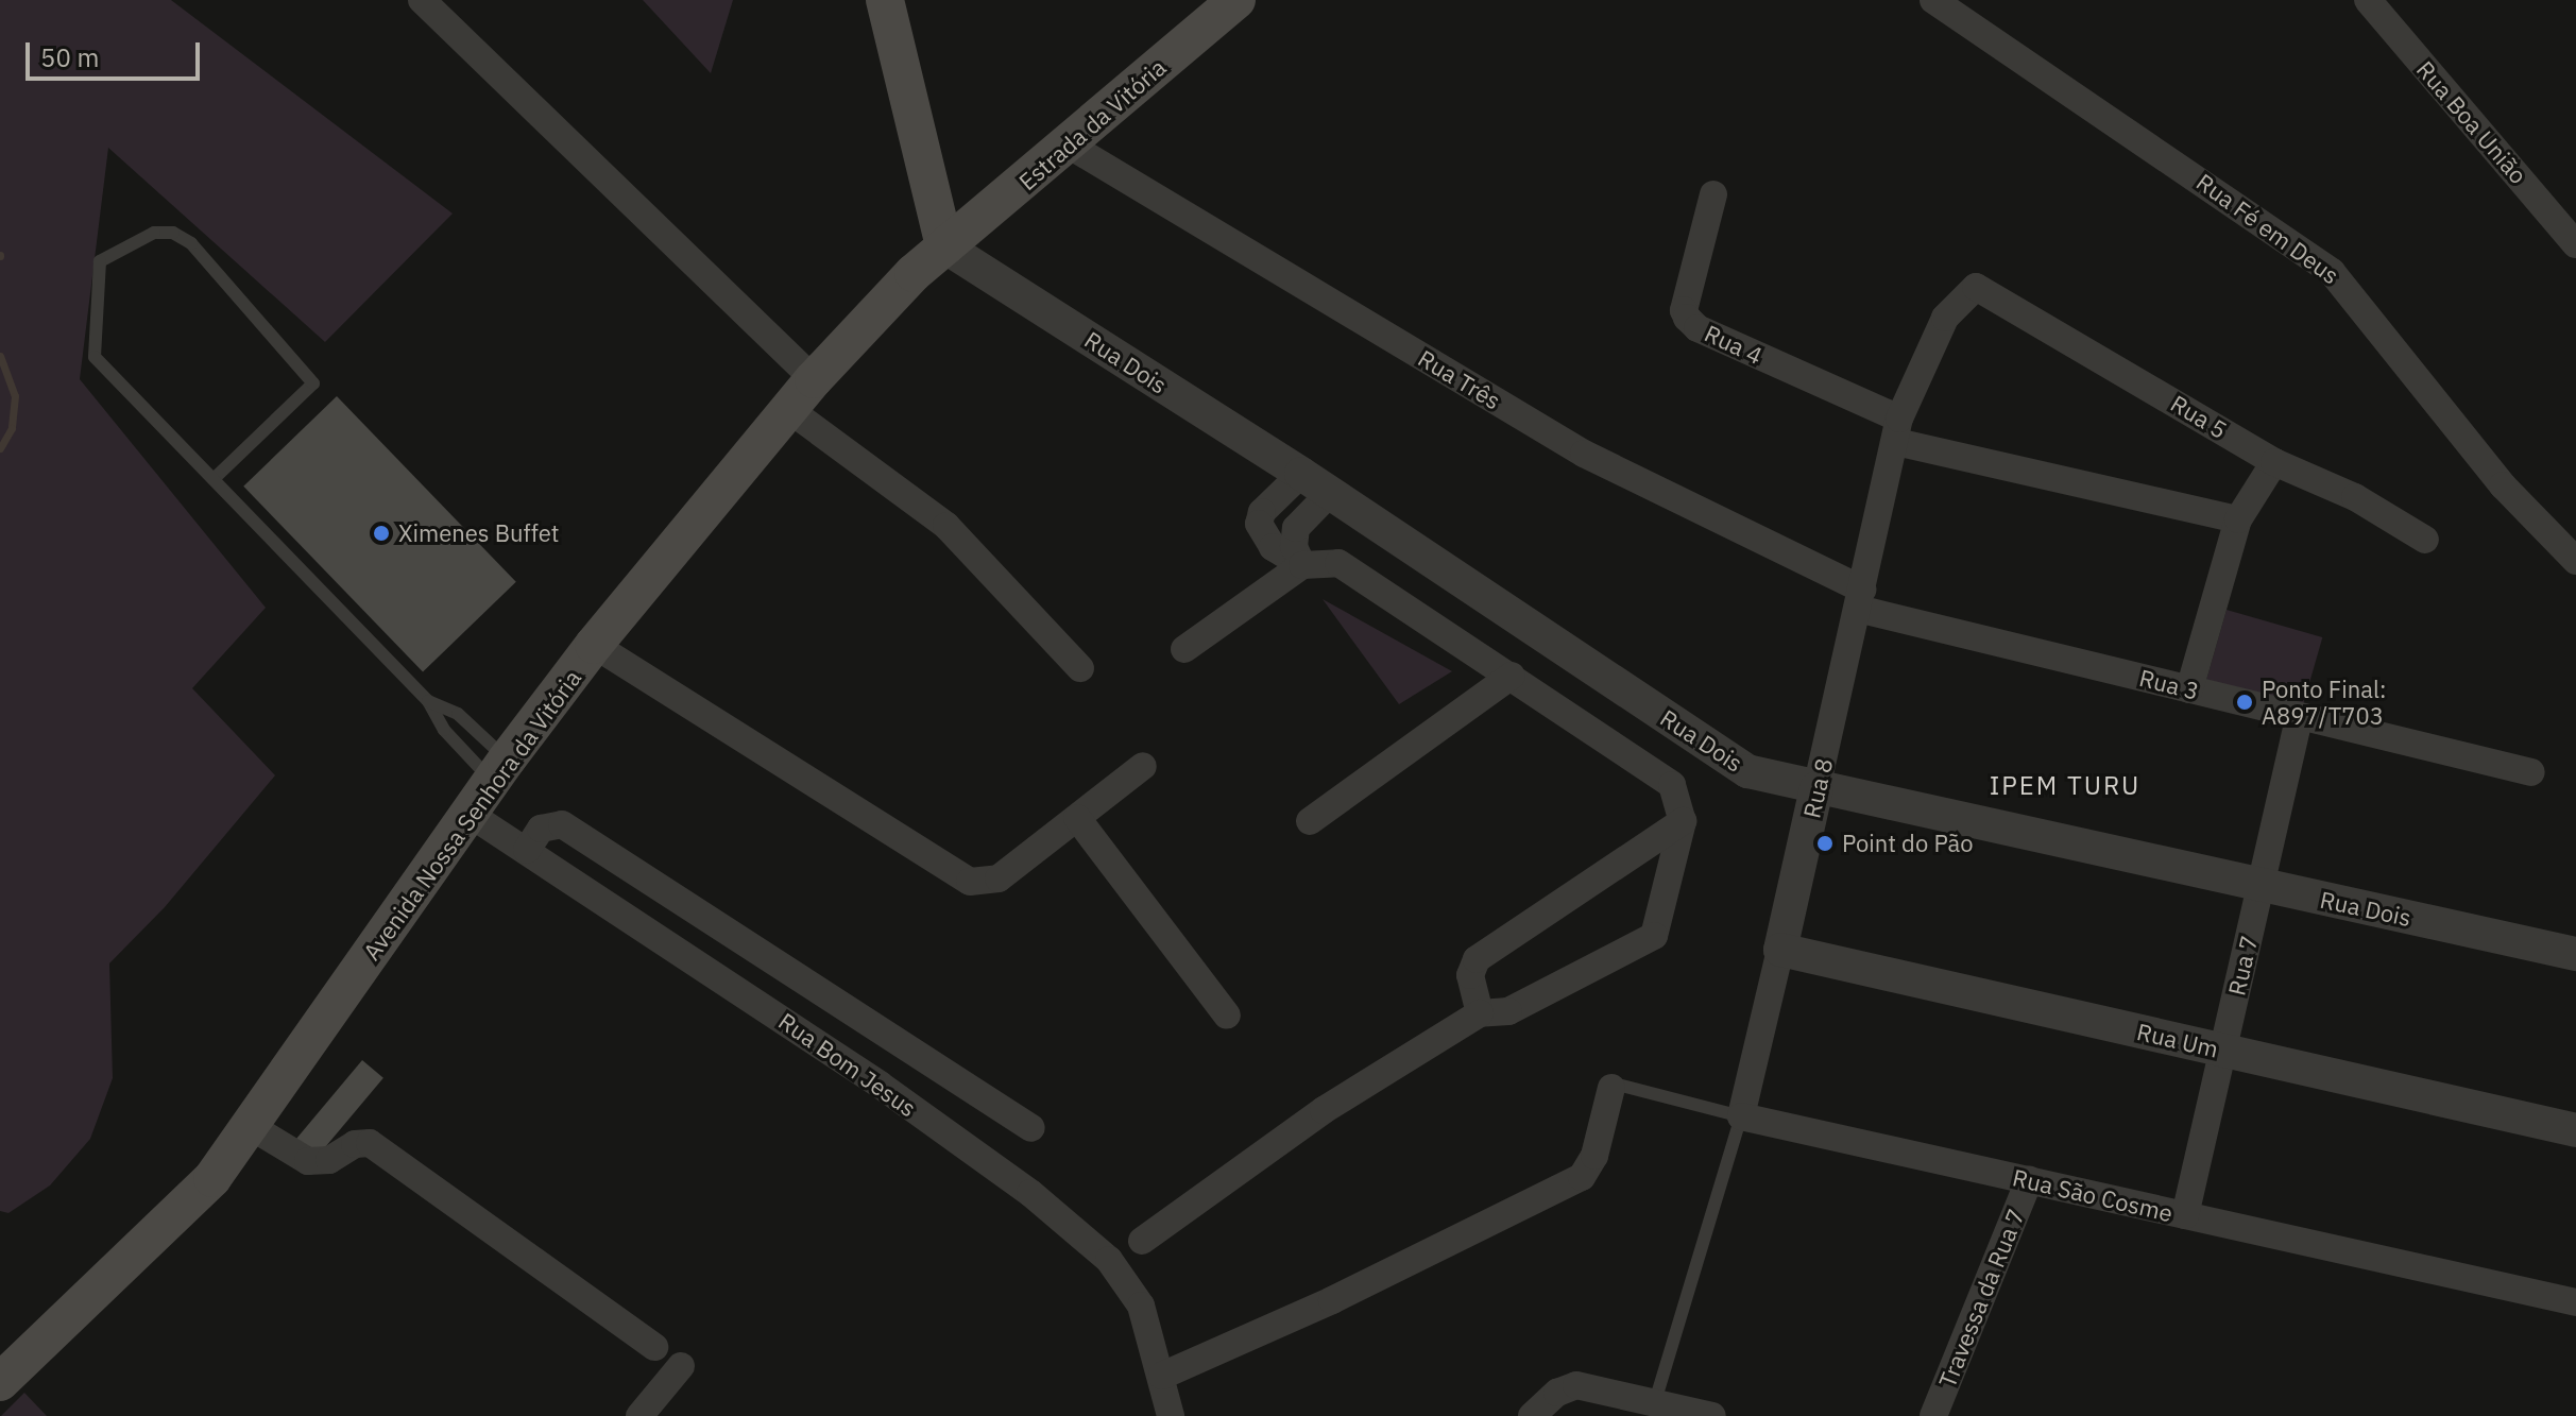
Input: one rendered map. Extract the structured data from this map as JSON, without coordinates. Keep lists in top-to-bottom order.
{
  "streets": {
    "main road": ["Estrada da Vitória", "Avenida Nossa Senhora da Vitória"],
    "street": [
      "Rua Boa União",
      "Rua Fé em Deus",
      "Rua 4",
      "Rua Dois",
      "Rua Três",
      "Rua 5",
      "Rua 3",
      "Rua 8",
      "Rua 7",
      "Rua Um",
      "Rua Bom Jesus",
      "Rua São Cosme",
      "Travessa da Rua 7"
    ]
  },
  "crossings": [
    ["Estrada da Vitória", "Rua Dois"],
    ["Estrada da Vitória", "Rua Três"],
    ["Estrada da Vitória", "Avenida Nossa Senhora da Vitória"],
    ["Rua 4", "Rua 8"],
    ["Rua Dois", "Rua 8"],
    ["Rua Dois", "Avenida Nossa Senhora da Vitória"],
    ["Rua Dois", "Rua 7"],
    ["Rua Três", "Rua 3"],
    ["Rua Três", "Rua 8"],
    ["Rua 5", "Rua 8"],
    ["Rua 3", "Rua 8"],
    ["Rua 3", "Rua 7"],
    ["Rua 8", "Rua Um"],
    ["Rua 8", "Rua São Cosme"],
    ["Avenida Nossa Senhora da Vitória", "Rua Bom Jesus"],
    ["Rua 7", "Rua Um"],
    ["Rua 7", "Rua São Cosme"],
    ["Rua São Cosme", "Travessa da Rua 7"]
  ],
  "districts": ["IPEM TURU"],
  "places": ["Ximenes Buffet", "Ponto Final: A897/T703", "Point do Pão"],
  "scale_bar": "50 m"
}
